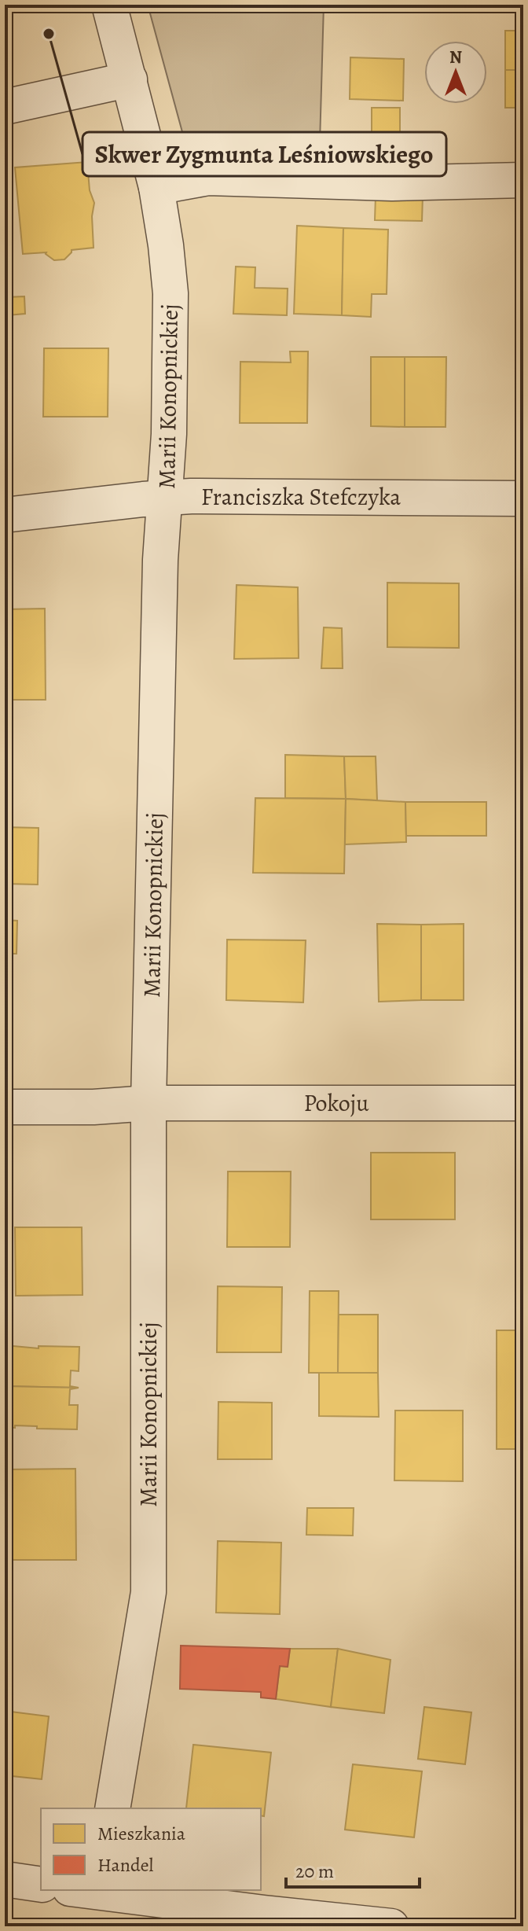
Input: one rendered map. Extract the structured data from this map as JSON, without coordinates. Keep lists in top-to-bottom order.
{
  "streets": {
    "street": ["Marii Konopnickiej", "Franciszka Stefczyka", "Pokoju"]
  },
  "crossings": [
    ["Marii Konopnickiej", "Franciszka Stefczyka"],
    ["Marii Konopnickiej", "Pokoju"]
  ],
  "places": ["Skwer Zygmunta Leśniowskiego"],
  "legend": ["Mieszkania", "Handel"],
  "scale_bar": "20 m",
  "north": "top"
}
